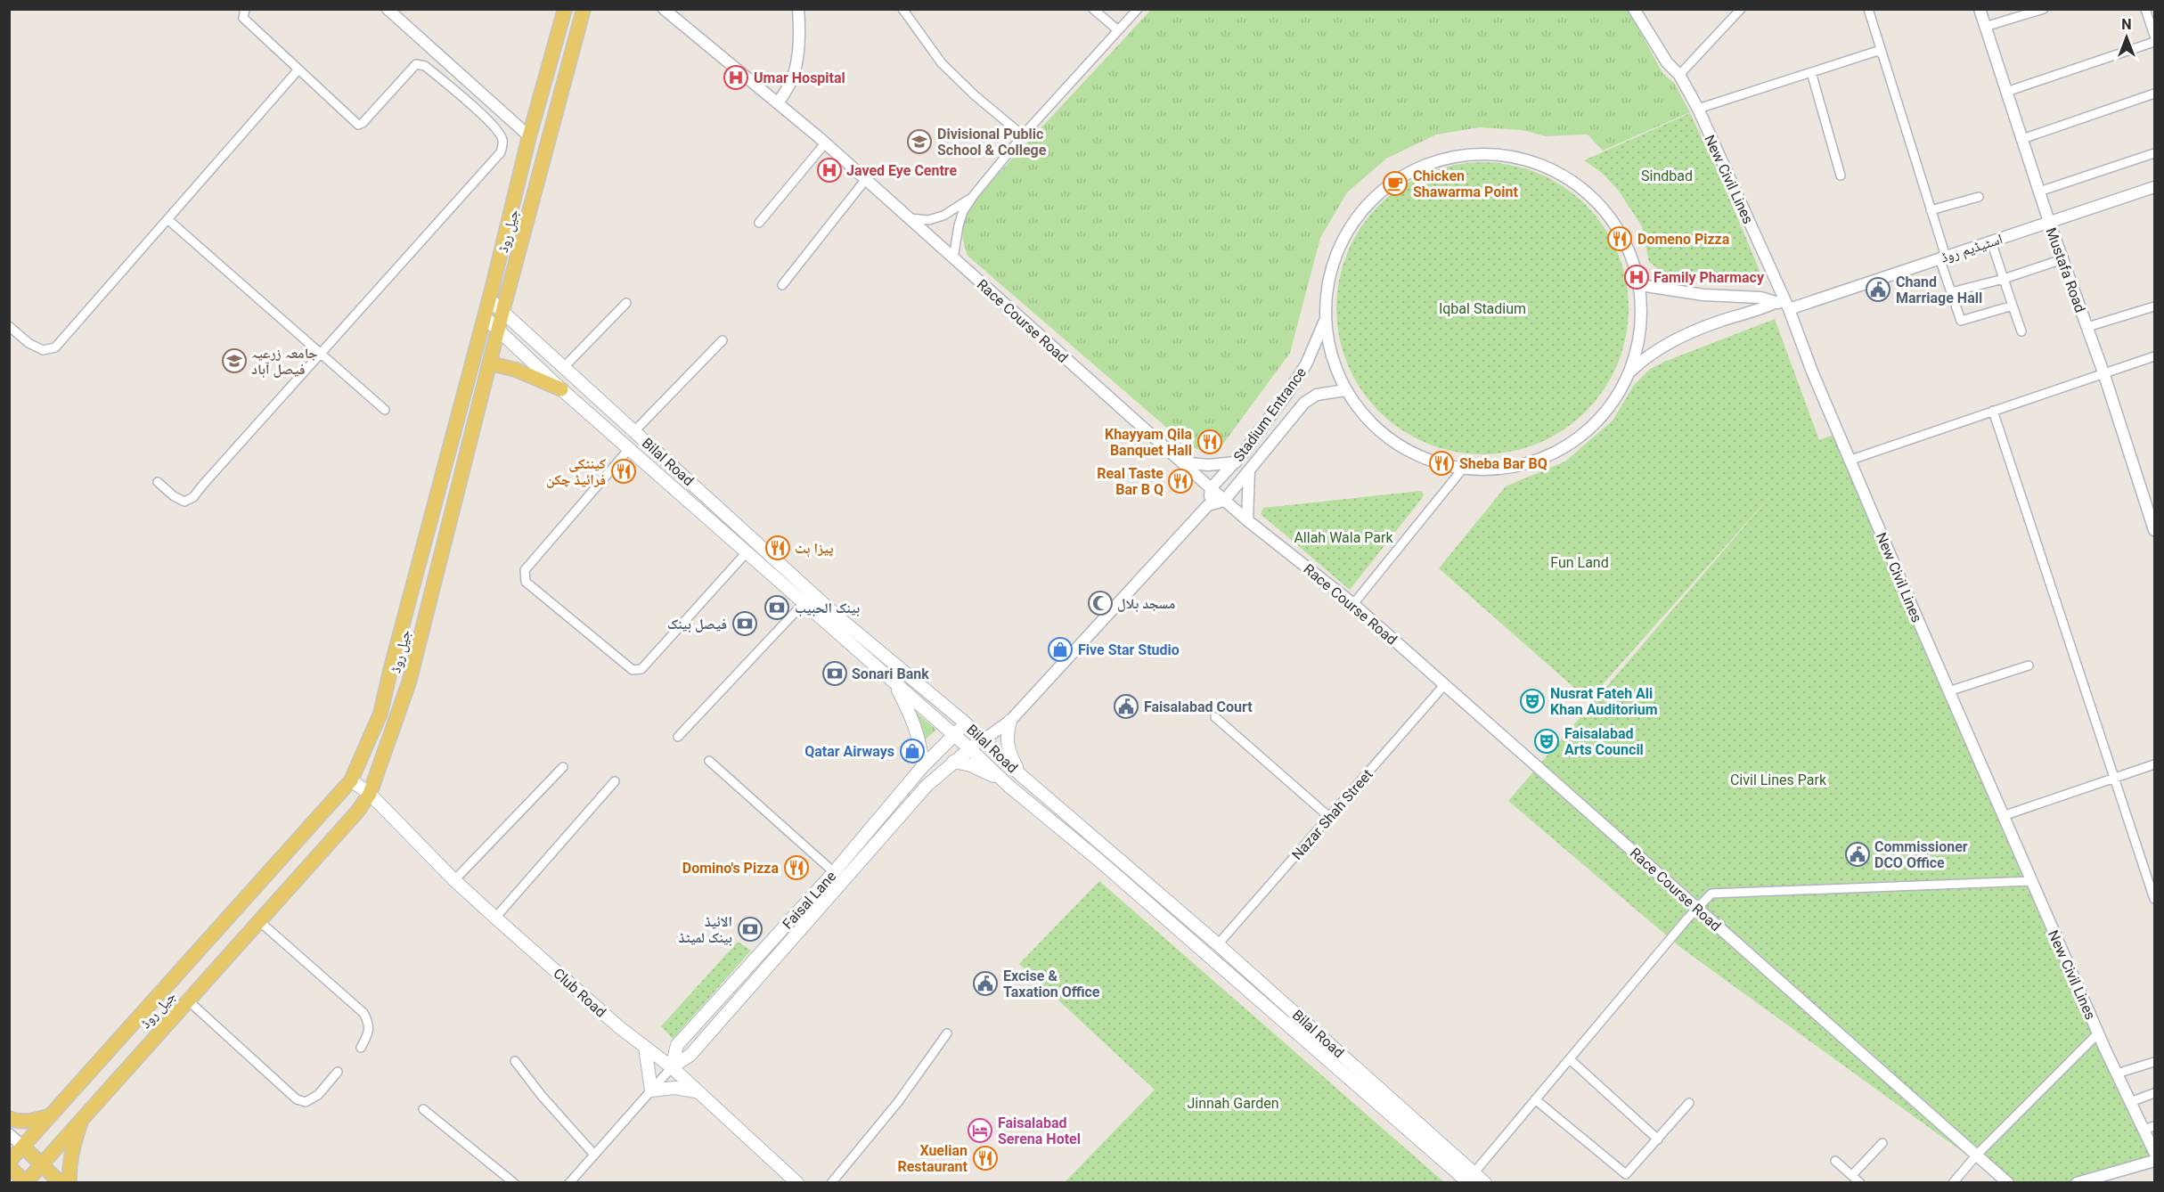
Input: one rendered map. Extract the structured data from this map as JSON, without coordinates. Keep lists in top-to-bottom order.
{
  "streets": {
    "main road": [
      "جیل روڈ",
      "Bilal Road",
      "Faisal Lane",
      "Club Road"
    ],
    "street": [
      "New Civil Lines",
      "اسٹیڈیم روڈ",
      "Mustafa Road",
      "Race Course Road",
      "Stadium Entrance",
      "Nazar Shah Street"
    ]
  },
  "crossings": [
    ["New Civil Lines", "اسٹیڈیم روڈ"],
    ["جیل روڈ", "Bilal Road"],
    ["جیل روڈ", "Club Road"],
    ["اسٹیڈیم روڈ", "Mustafa Road"],
    ["Race Course Road", "Stadium Entrance"],
    ["Race Course Road", "Nazar Shah Street"],
    ["Bilal Road", "Nazar Shah Street"],
    ["Bilal Road", "Faisal Lane"],
    ["Faisal Lane", "Club Road"]
  ],
  "parks": [
    "Sindbad",
    "Iqbal Stadium",
    "Allah Wala Park",
    "Fun Land",
    "Civil Lines Park",
    "Jinnah Garden"
  ],
  "places": {
    "hospital": ["Umar Hospital", "Javed Eye Centre", "Family Pharmacy"],
    "school or university": ["Divisional Public School & College", "جامعہ زرعیہ فیصل آباد"],
    "cafe": ["Chicken Shawarma Point"],
    "restaurant": [
      "Domeno Pizza",
      "Khayyam Qila Banquet Hall",
      "Sheba Bar BQ",
      "کینٹکی فرائیڈ چکن",
      "Real Taste Bar B Q",
      "پیزا ہٹ",
      "Domino's Pizza",
      "Xuelian Restaurant"
    ],
    "public building": [
      "Chand Marriage Hall",
      "Faisalabad Court",
      "Commissioner DCO Office",
      "Excise & Taxation Office"
    ],
    "mosque": ["مسجد بلال"],
    "bank": [
      "بينک الحبيب",
      "فیصل بینک",
      "Sonari Bank",
      "الائیڈ بینک لمیٹڈ"
    ],
    "shop": ["Five Star Studio", "Qatar Airways"],
    "theatre": ["Nusrat Fateh Ali Khan Auditorium", "Faisalabad Arts Council"],
    "hotel": ["Faisalabad Serena Hotel"]
  },
  "north": "top"
}
